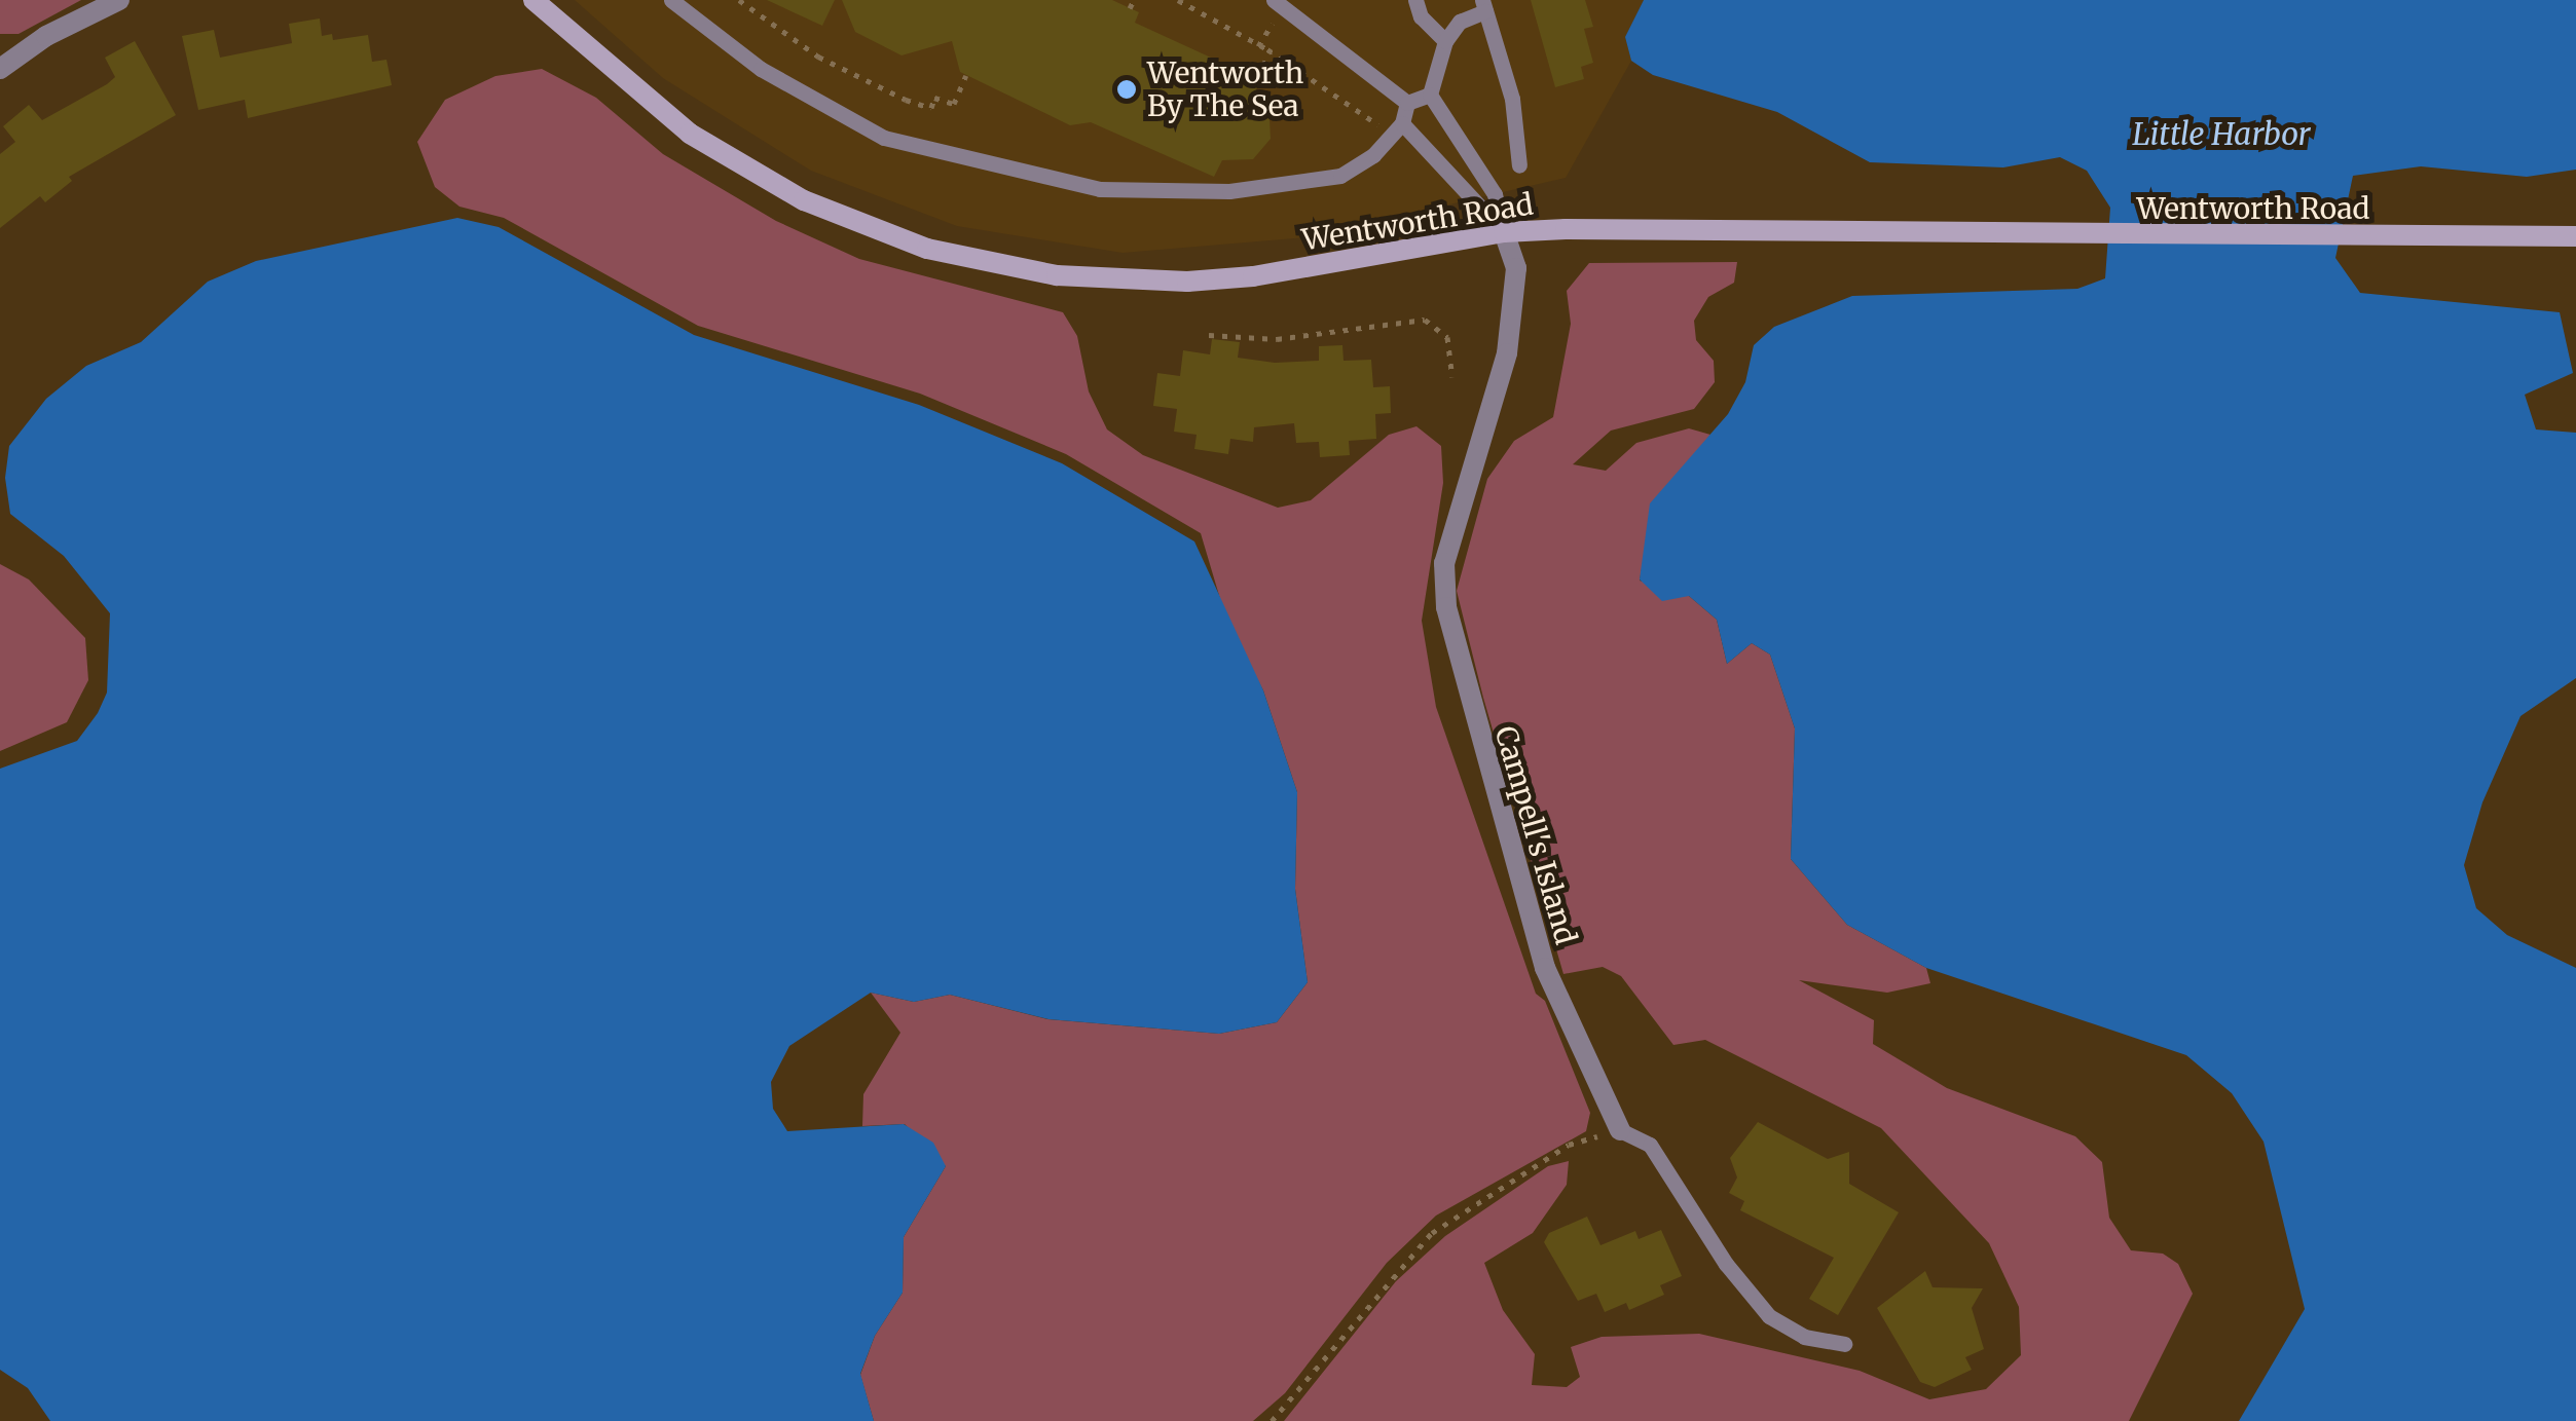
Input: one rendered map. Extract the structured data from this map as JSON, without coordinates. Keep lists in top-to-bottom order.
{
  "streets": {
    "main road": ["Wentworth Road"],
    "street": ["Campell's Island"]
  },
  "crossings": [
    ["Wentworth Road", "Campell's Island"]
  ],
  "water": ["Little Harbor"],
  "places": ["Wentworth By The Sea"]
}
